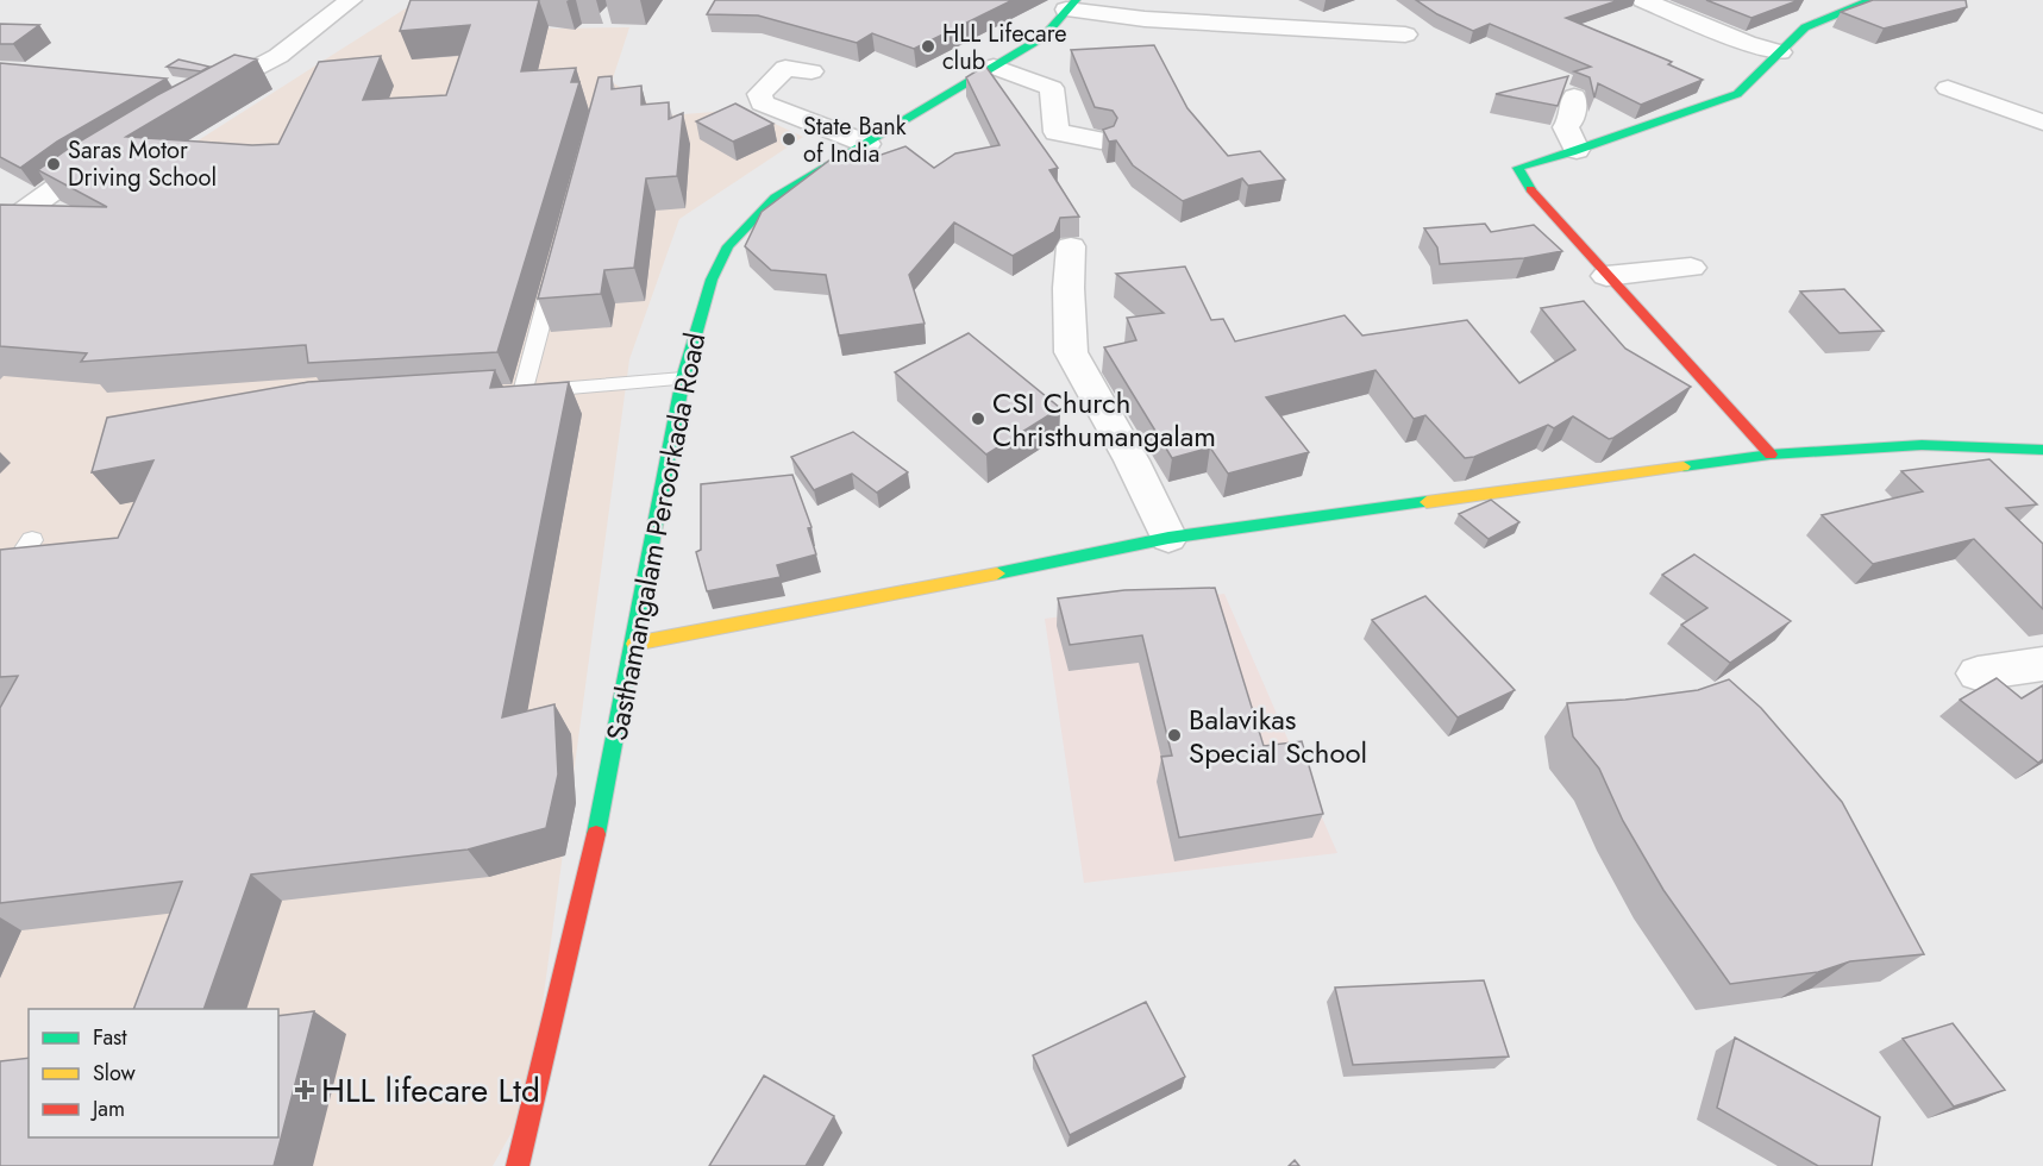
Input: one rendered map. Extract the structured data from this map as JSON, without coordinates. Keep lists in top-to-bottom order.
{
  "streets": {
    "street": ["Sasthamangalam Peroorkada Road"]
  },
  "places": {
    "other": [
      "HLL Lifecare club",
      "State Bank of India",
      "Saras Motor Driving School",
      "CSI Church Christhumangalam",
      "Balavikas Special School"
    ],
    "health": ["HLL lifecare Ltd"]
  },
  "legend": ["Fast", "Slow", "Jam"]
}
